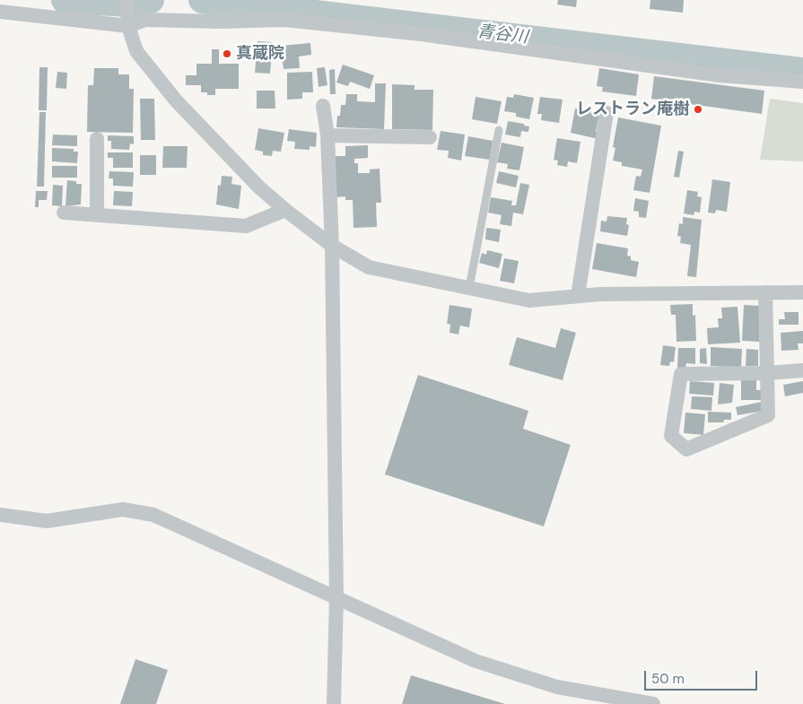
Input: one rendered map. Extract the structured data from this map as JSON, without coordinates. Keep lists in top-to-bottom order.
{
  "water": ["青谷川"],
  "places": ["真蔵院", "レストラン庵樹"],
  "scale_bar": "50 m"
}
